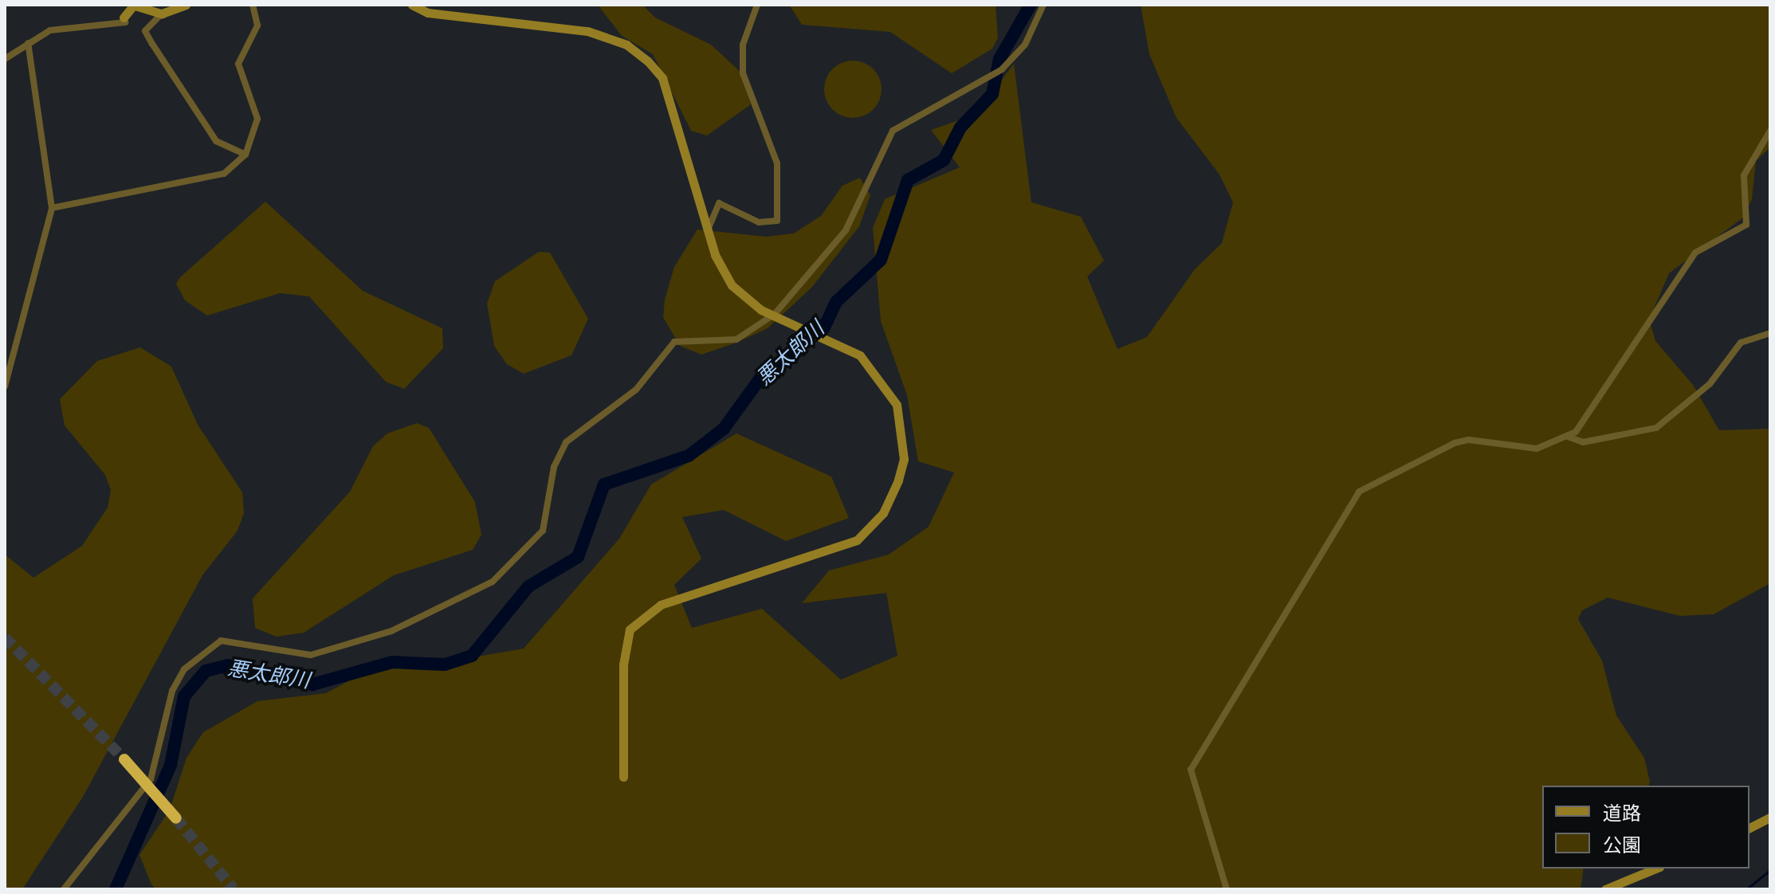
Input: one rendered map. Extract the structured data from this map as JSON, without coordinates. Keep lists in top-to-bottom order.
{
  "water": ["悪太郎川"],
  "legend": ["道路", "公園"]
}
